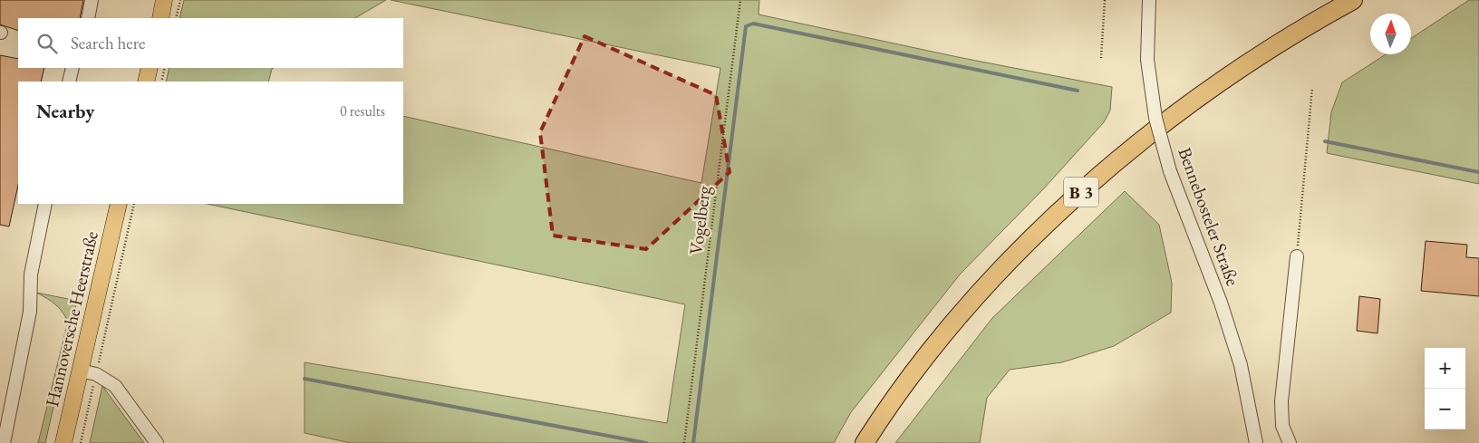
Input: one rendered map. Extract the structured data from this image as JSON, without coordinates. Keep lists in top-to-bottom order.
{
  "streets": {
    "highway": ["B 3"],
    "main road": ["Hannoversche Heerstraße"],
    "street": ["Bennebosteler Straße"],
    "path": ["Vogelberg"]
  },
  "north": "top",
  "page": {
    "search": "Search here",
    "heading": ["Nearby", "0 results"],
    "map_buttons": ["+", "−"]
  }
}
